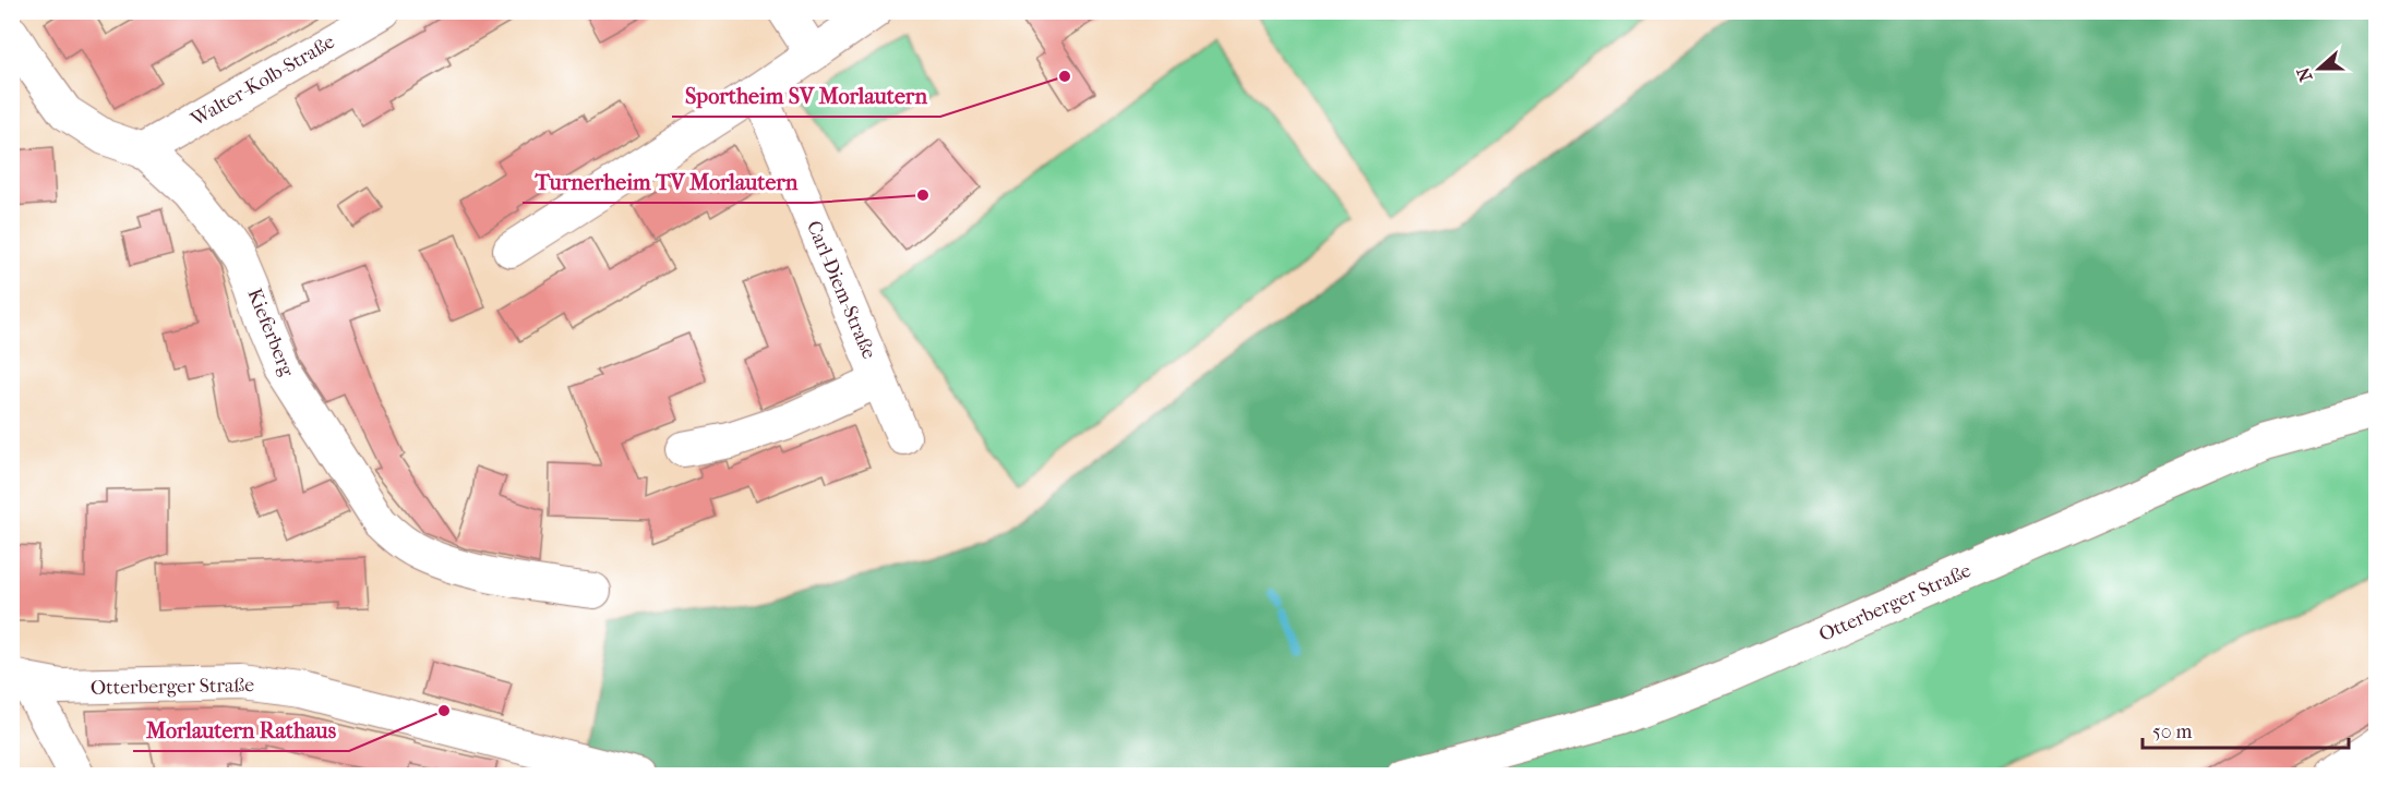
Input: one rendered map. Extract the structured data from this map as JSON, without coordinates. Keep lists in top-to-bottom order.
{
  "streets": {
    "street": [
      "Walter-Kolb-Straße",
      "Carl-Diem-Straße",
      "Kieferberg",
      "Otterberger Straße"
    ]
  },
  "crossings": [
    ["Walter-Kolb-Straße", "Kieferberg"]
  ],
  "places": ["Sportheim SV Morlautern", "Turnerheim TV Morlautern", "Morlautern Rathaus"],
  "scale_bar": "50 m",
  "north": "left"
}
